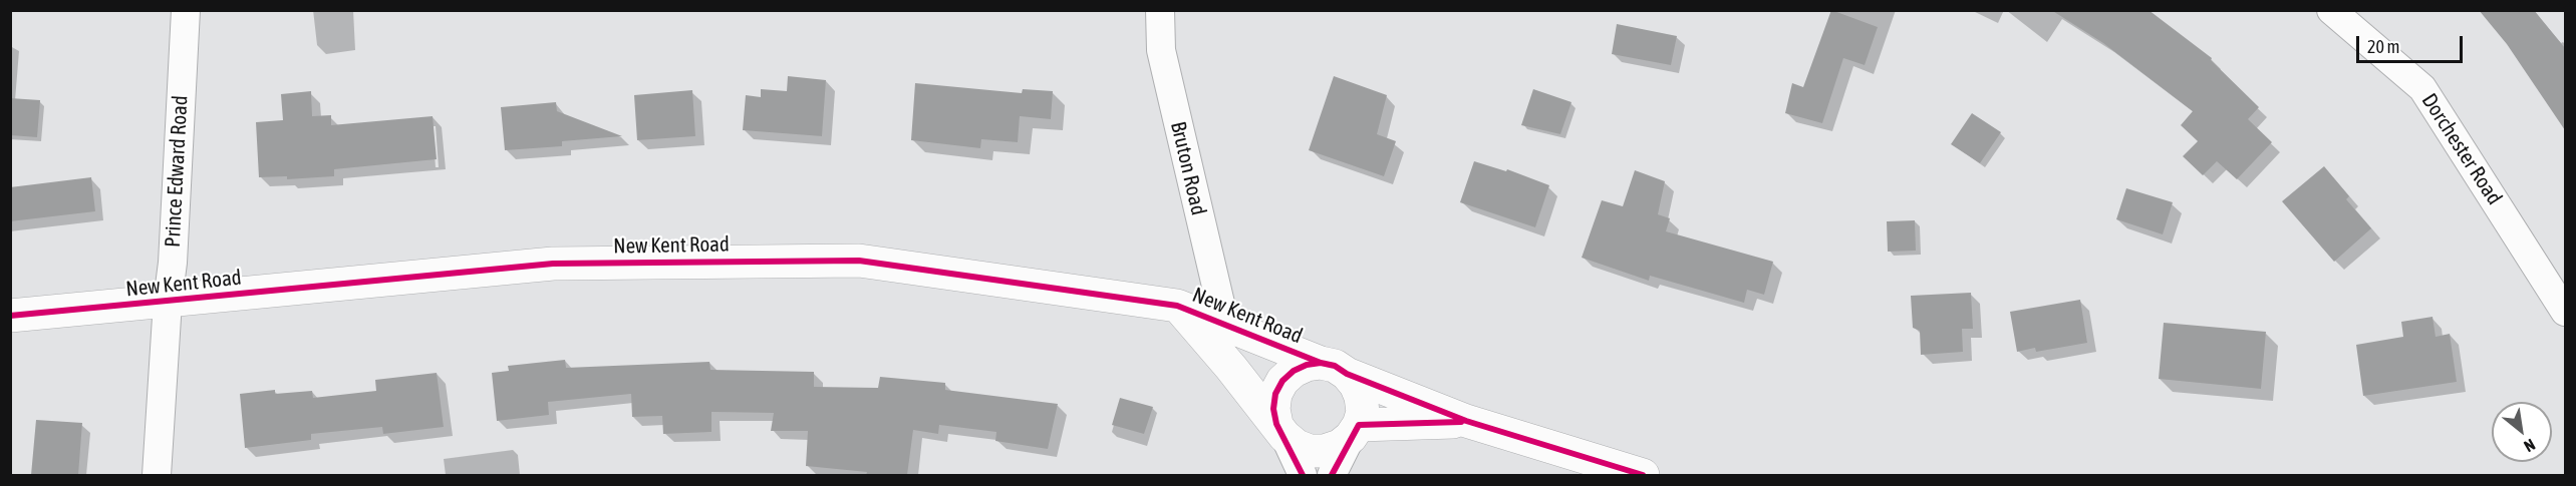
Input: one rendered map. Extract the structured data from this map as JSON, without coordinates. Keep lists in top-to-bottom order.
{
  "streets": {
    "street": [
      "Dorchester Road",
      "Bruton Road",
      "Prince Edward Road",
      "New Kent Road"
    ]
  },
  "crossings": [
    ["Bruton Road", "New Kent Road"],
    ["Prince Edward Road", "New Kent Road"]
  ],
  "scale_bar": "20 m",
  "north": "bottom right"
}
